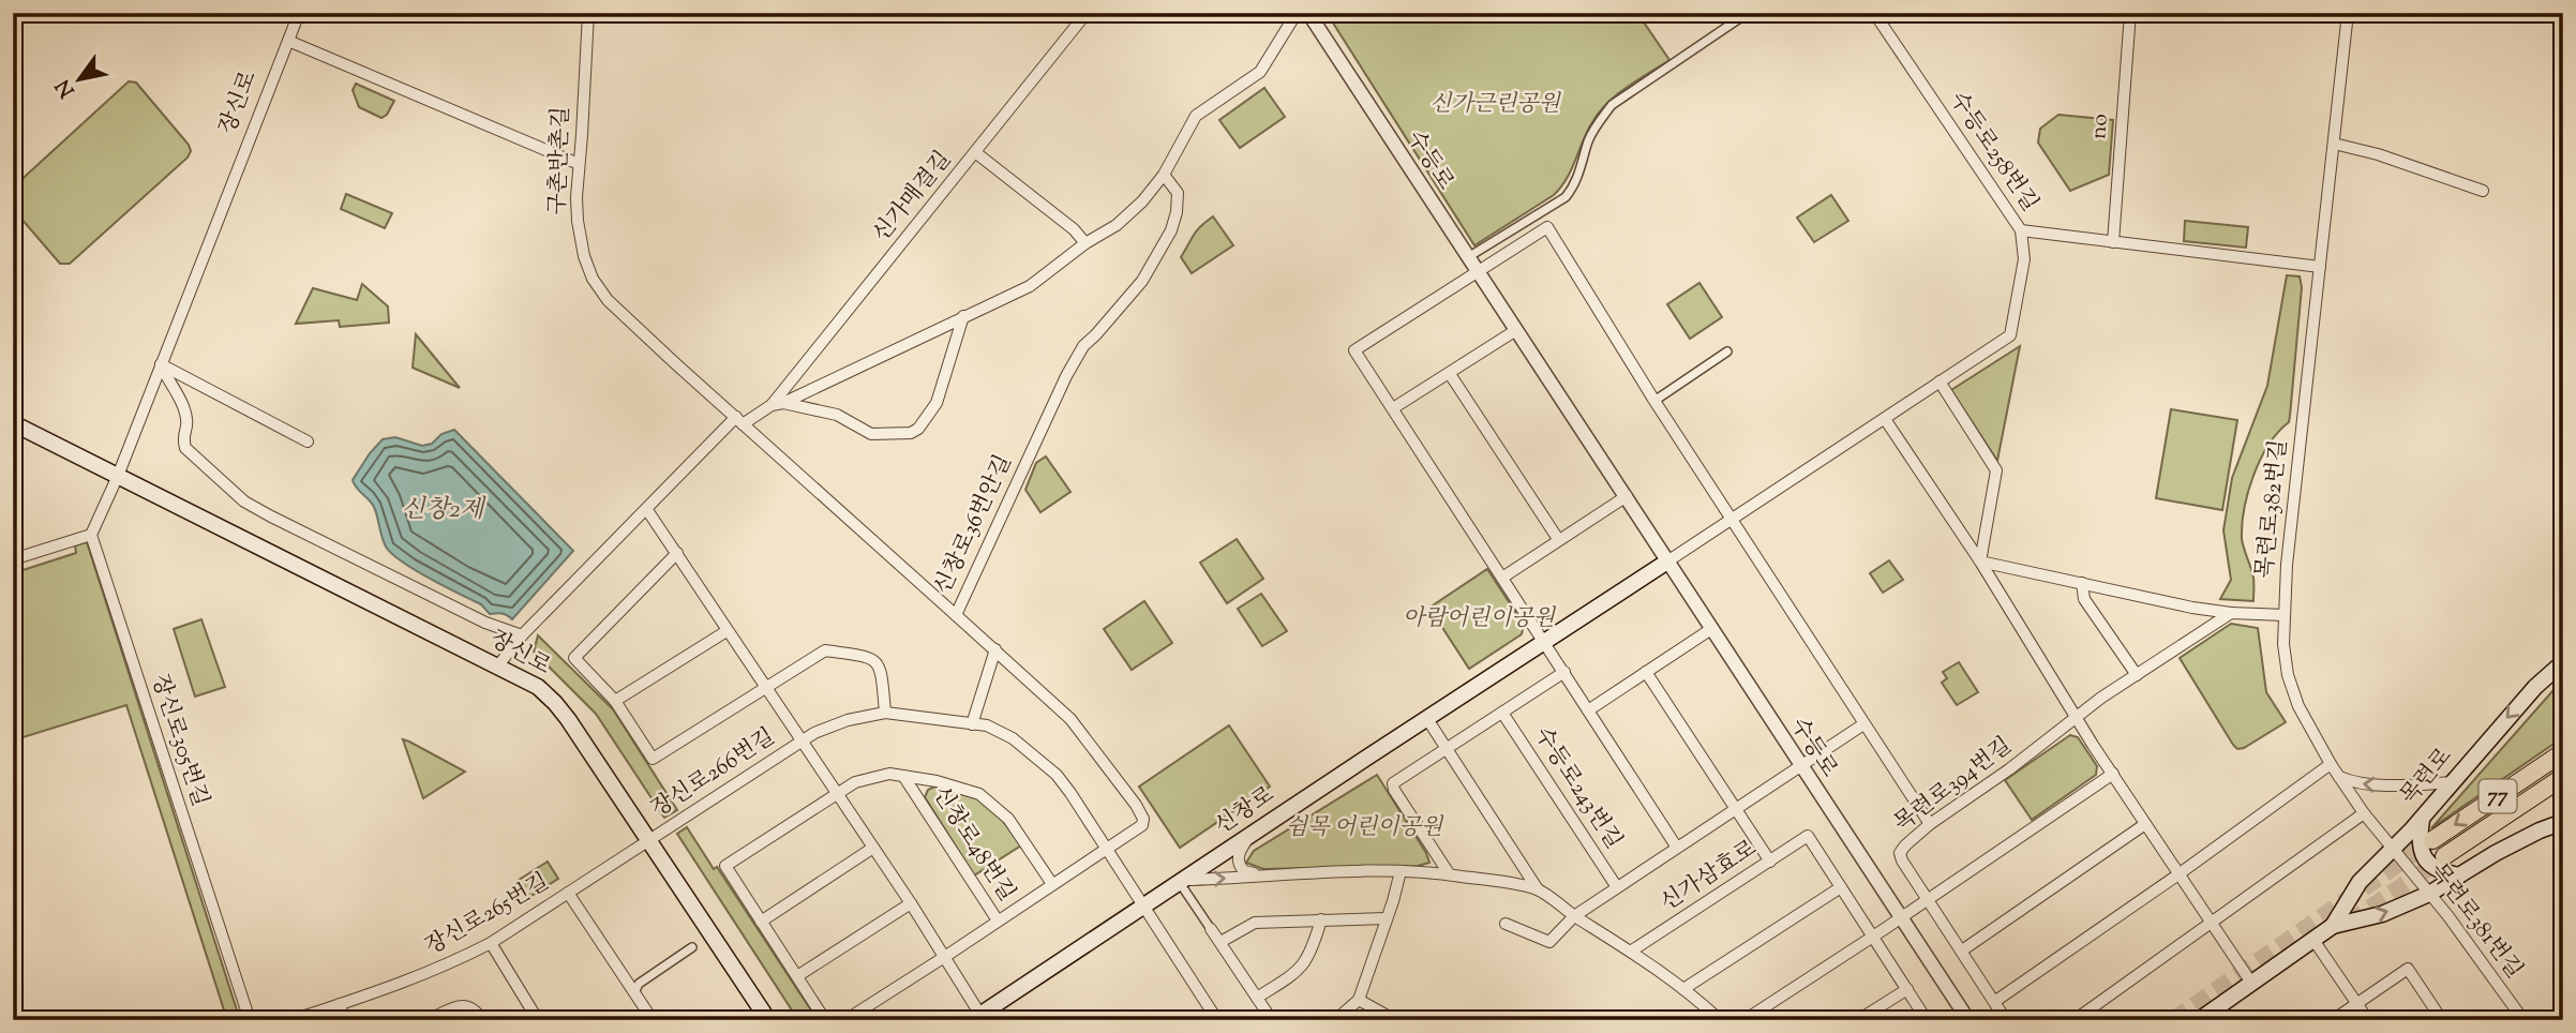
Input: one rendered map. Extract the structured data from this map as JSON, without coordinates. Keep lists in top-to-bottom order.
{
  "streets": {
    "highway": ["77"],
    "main road": ["장신로", "목련로", "신창로"],
    "street": [
      "no",
      "수등로258번길",
      "구촌반촌길",
      "수등로",
      "신가매결길",
      "목련로382번길",
      "신창로36번안길",
      "장신로305번길",
      "장신로266번길",
      "목련로394번길",
      "수등로243번길",
      "신창로48번길",
      "신가삼효로",
      "장신로265번길",
      "목련로381번길"
    ]
  },
  "crossings": [
    ["장신로", "신가매결길"],
    ["장신로", "장신로266번길"],
    ["장신로", "장신로265번길"],
    ["수등로258번길", "수등로"],
    ["수등로258번길", "신창로"],
    ["구촌반촌길", "신가매결길"],
    ["수등로", "신창로"],
    ["신가매결길", "신창로36번안길"],
    ["목련로382번길", "목련로"],
    ["목련로382번길", "목련로381번길"],
    ["장신로266번길", "장신로265번길"],
    ["목련로", "목련로381번길"]
  ],
  "water": ["신창2제"],
  "parks": ["신가근린공원", "아람어린이공원", "쉼목 어린이공원"],
  "north": "bottom left"
}
